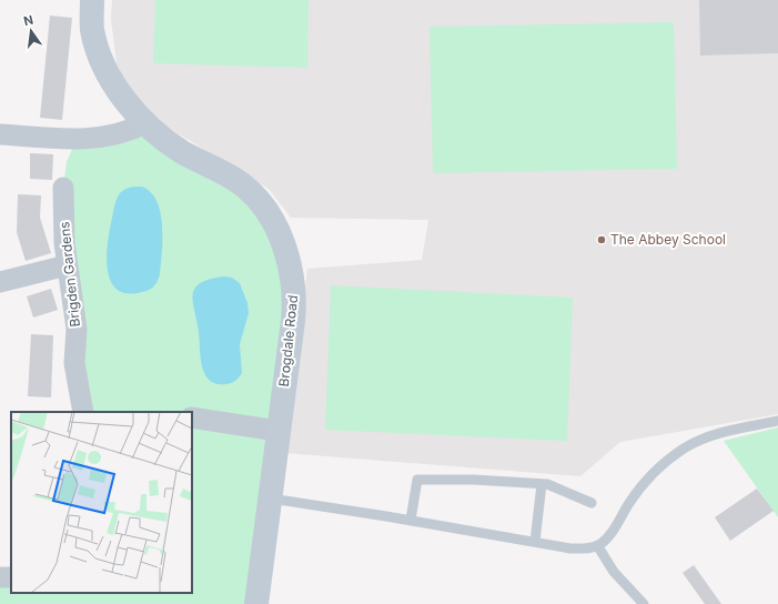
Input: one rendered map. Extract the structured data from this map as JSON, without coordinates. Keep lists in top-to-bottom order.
{
  "streets": {
    "street": ["Brigden Gardens", "Brogdale Road"]
  },
  "places": ["The Abbey School"],
  "north": "top"
}
